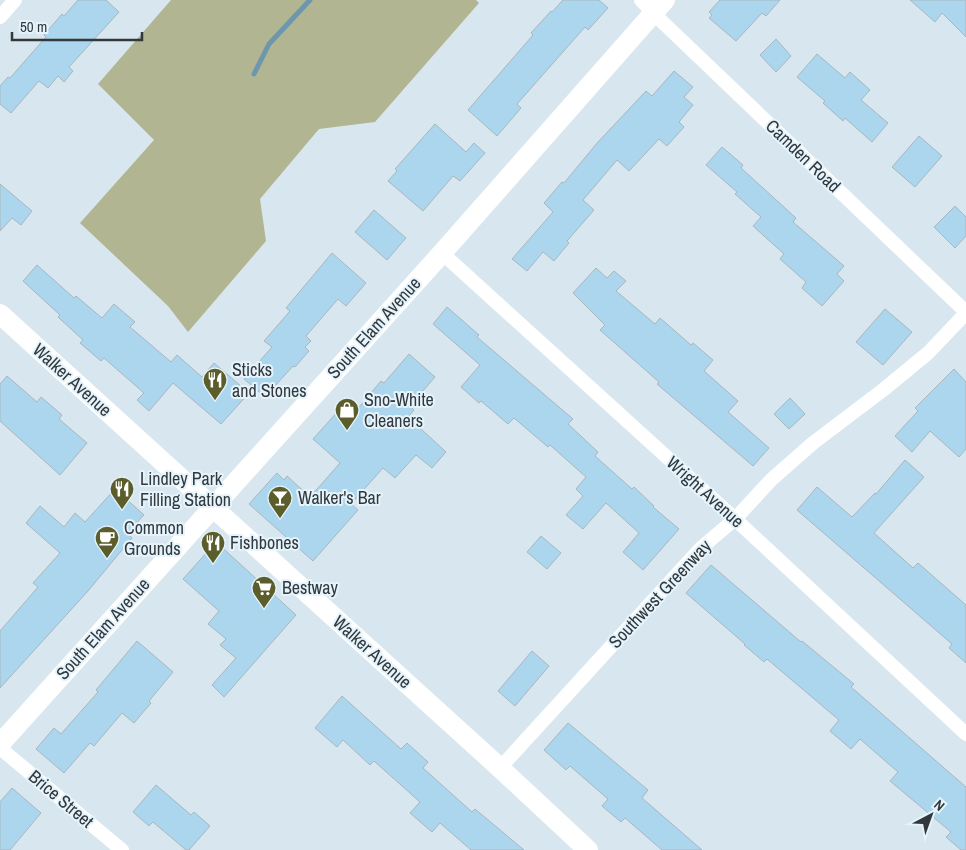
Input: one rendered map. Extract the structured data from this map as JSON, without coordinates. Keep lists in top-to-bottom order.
{
  "streets": {
    "street": [
      "Camden Road",
      "South Elam Avenue",
      "Walker Avenue",
      "Wright Avenue",
      "Southwest Greenway",
      "Brice Street"
    ]
  },
  "crossings": [
    ["Camden Road", "South Elam Avenue"],
    ["Camden Road", "Southwest Greenway"],
    ["South Elam Avenue", "Walker Avenue"],
    ["South Elam Avenue", "Wright Avenue"],
    ["Walker Avenue", "Southwest Greenway"],
    ["Wright Avenue", "Southwest Greenway"]
  ],
  "places": {
    "restaurant": ["Sticks and Stones", "Lindley Park Filling Station", "Fishbones"],
    "shop": ["Sno-White Cleaners"],
    "bar": ["Walker's Bar"],
    "cafe": ["Common Grounds"],
    "supermarket": ["Bestway"]
  },
  "scale_bar": "50 m",
  "north": "top right"
}
